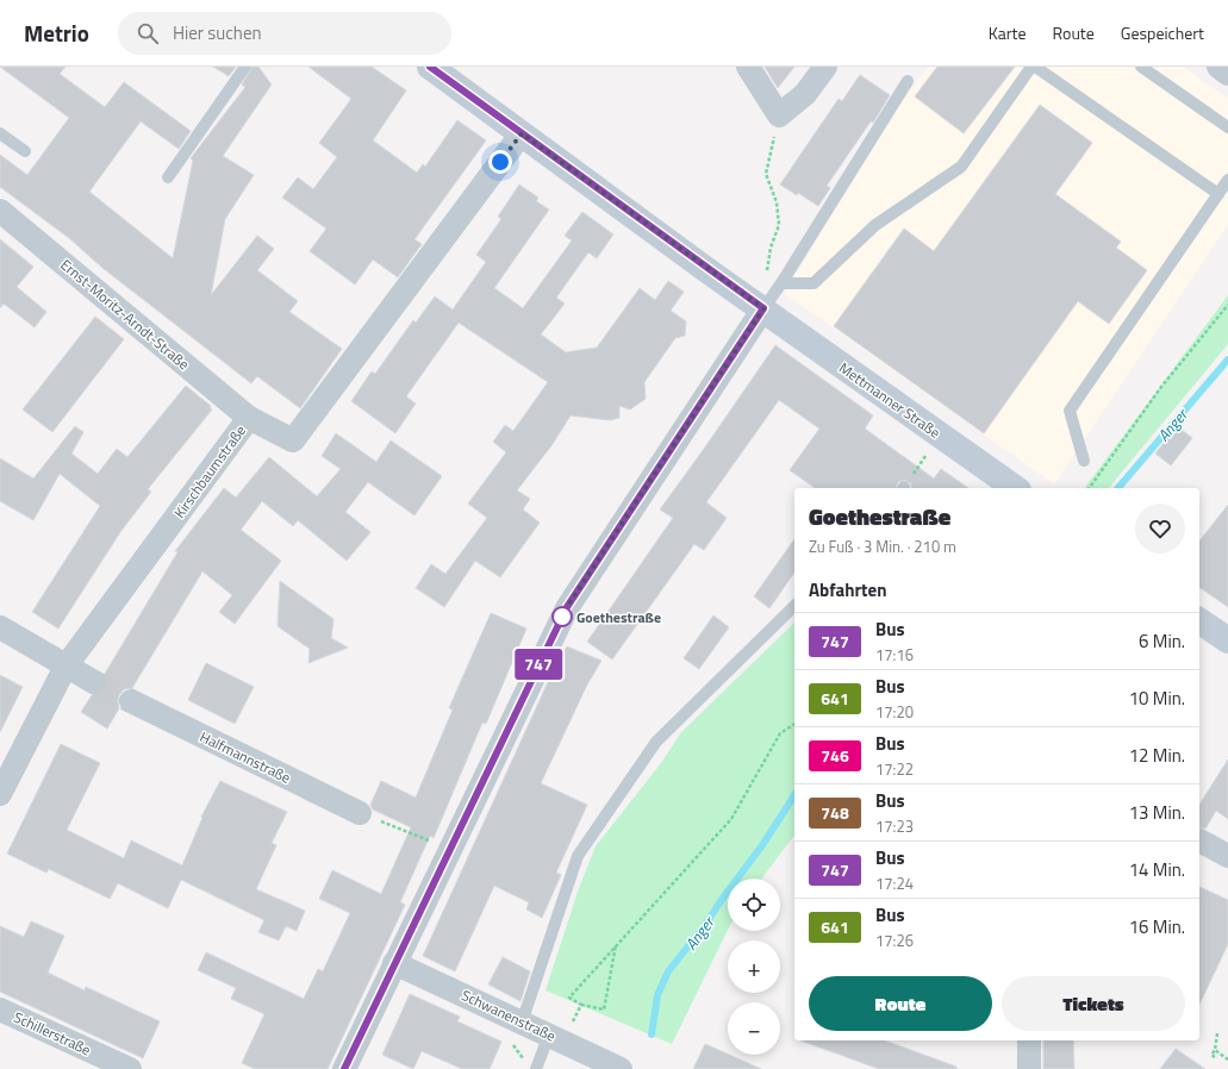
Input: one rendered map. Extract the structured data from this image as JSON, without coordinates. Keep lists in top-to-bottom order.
{
  "streets": {
    "main road": ["Mettmanner Straße"],
    "street": [
      "Ernst-Moritz-Arndt-Straße",
      "Kirschbaumstraße",
      "Halfmannstraße",
      "Schwanenstraße",
      "Schillerstraße"
    ]
  },
  "crossings": [
    ["Ernst-Moritz-Arndt-Straße", "Kirschbaumstraße"],
    ["Mettmanner Straße", "Kirschbaumstraße"]
  ],
  "water": ["Anger"],
  "places": ["Goethestraße"],
  "lines": ["bus line 747"],
  "page": {
    "header": "Metrio",
    "search": "Hier suchen",
    "nav": ["Karte", "Route", "Gespeichert"],
    "on_map": "747",
    "heading": [
      ["Goethestraße", "Zu Fuß · 3 Min. · 210 m"],
      "Abfahrten"
    ],
    "list": [
      {
        "mark": "747",
        "name": "Bus",
        "note": "17:16",
        "value": "6 Min."
      },
      {
        "mark": "641",
        "name": "Bus",
        "note": "17:20",
        "value": "10 Min."
      },
      {
        "mark": "746",
        "name": "Bus",
        "note": "17:22",
        "value": "12 Min."
      },
      {
        "mark": "748",
        "name": "Bus",
        "note": "17:23",
        "value": "13 Min."
      },
      {
        "mark": "747",
        "name": "Bus",
        "note": "17:24",
        "value": "14 Min."
      },
      {
        "mark": "641",
        "name": "Bus",
        "note": "17:26",
        "value": "16 Min."
      }
    ],
    "map_buttons": ["+", "−"],
    "buttons": ["Route", "Tickets"]
  }
}
